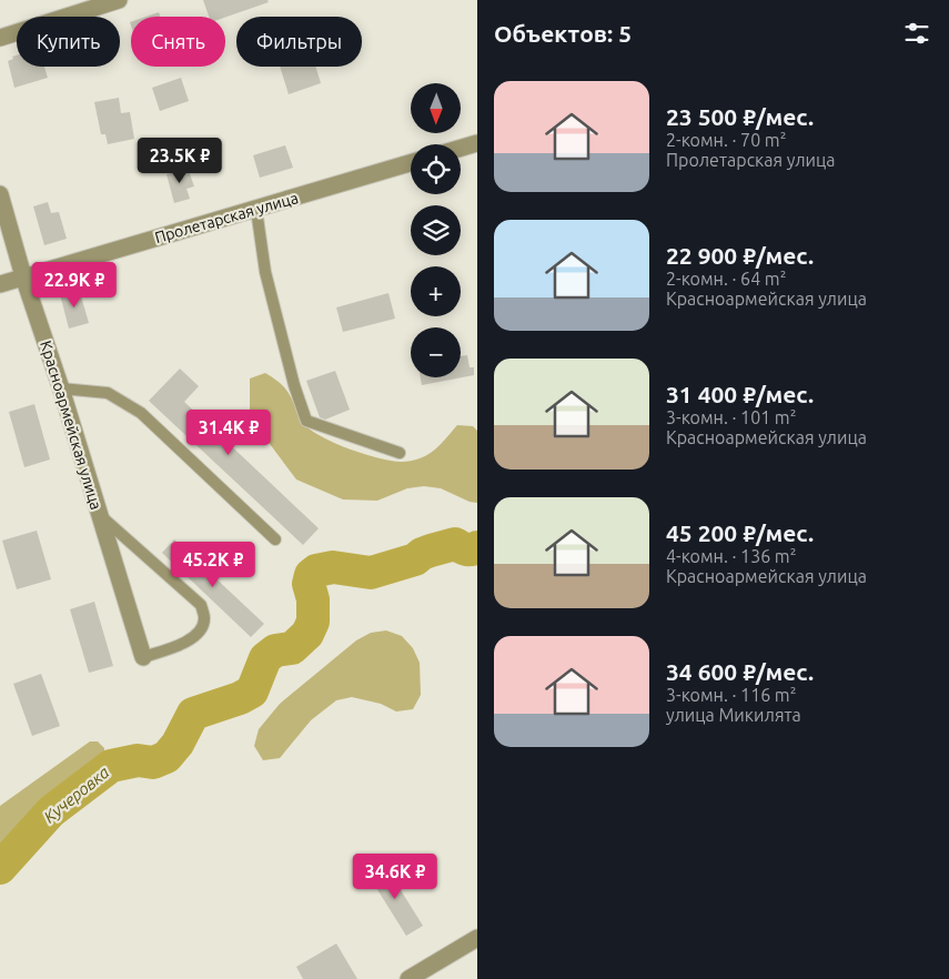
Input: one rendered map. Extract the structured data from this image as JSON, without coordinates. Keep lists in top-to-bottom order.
{
  "streets": {
    "street": ["Пролетарская улица", "Красноармейская улица"]
  },
  "crossings": [
    ["Пролетарская улица", "Красноармейская улица"]
  ],
  "water": ["Кучеровка"],
  "north": "bottom",
  "page": {
    "heading": "Объектов: 5",
    "chip": ["Купить", "Снять", "Фильтры"],
    "list": [
      {
        "name": "23 500 ₽/мес.",
        "note": "2-комн. · 70 m² · Пролетарская улица"
      },
      {
        "name": "22 900 ₽/мес.",
        "note": "2-комн. · 64 m² · Красноармейская улица"
      },
      {
        "name": "31 400 ₽/мес.",
        "note": "3-комн. · 101 m² · Красноармейская улица"
      },
      {
        "name": "45 200 ₽/мес.",
        "note": "4-комн. · 136 m² · Красноармейская улица"
      },
      {
        "name": "34 600 ₽/мес.",
        "note": "3-комн. · 116 m² · улица Микилята"
      }
    ],
    "map_buttons": ["+", "−"],
    "price": [
      "23.5K ₽",
      "22.9K ₽",
      "31.4K ₽",
      "45.2K ₽",
      "34.6K ₽"
    ]
  }
}
